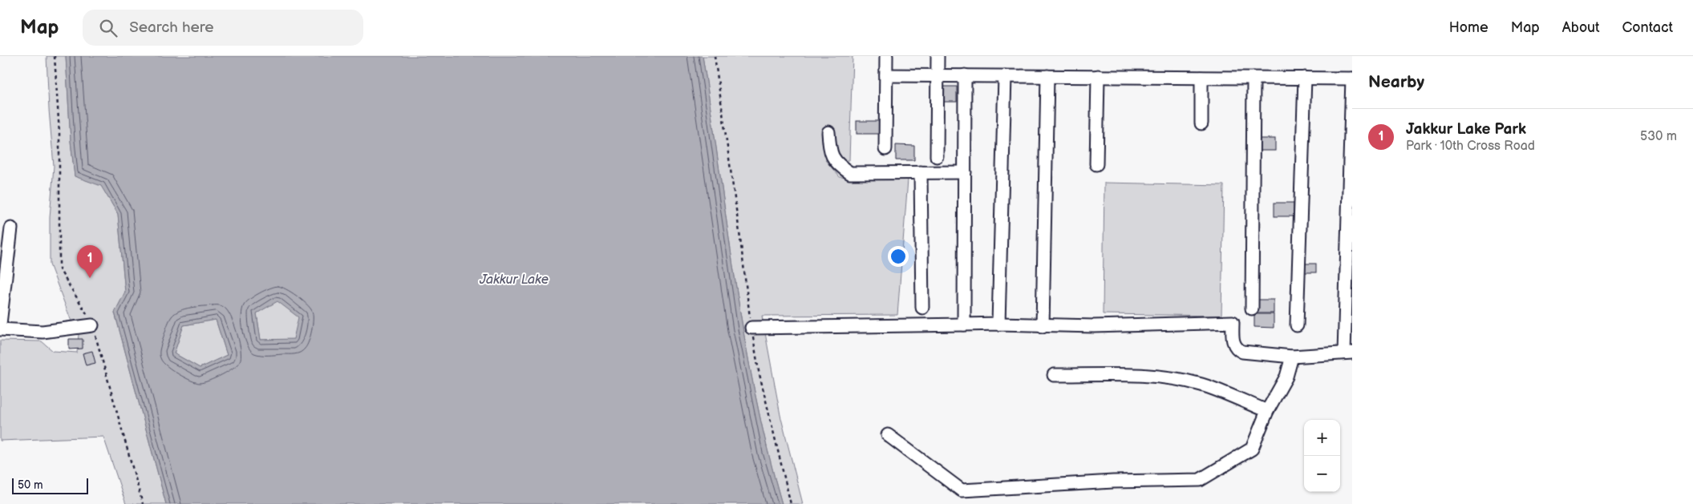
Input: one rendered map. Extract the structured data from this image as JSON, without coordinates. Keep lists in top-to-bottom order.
{
  "water": ["Jakkur Lake"],
  "scale_bar": "50 m",
  "page": {
    "header": "Map",
    "search": "Search here",
    "nav": [
      "Home",
      "Map",
      "About",
      "Contact"
    ],
    "heading": "Nearby",
    "list": [
      {
        "mark": "1",
        "name": "Jakkur Lake Park",
        "note": "Park · 10th Cross Road",
        "value": "530 m"
      }
    ],
    "pins": "1",
    "map_buttons": ["+", "−"],
    "scale": "50 m"
  }
}
